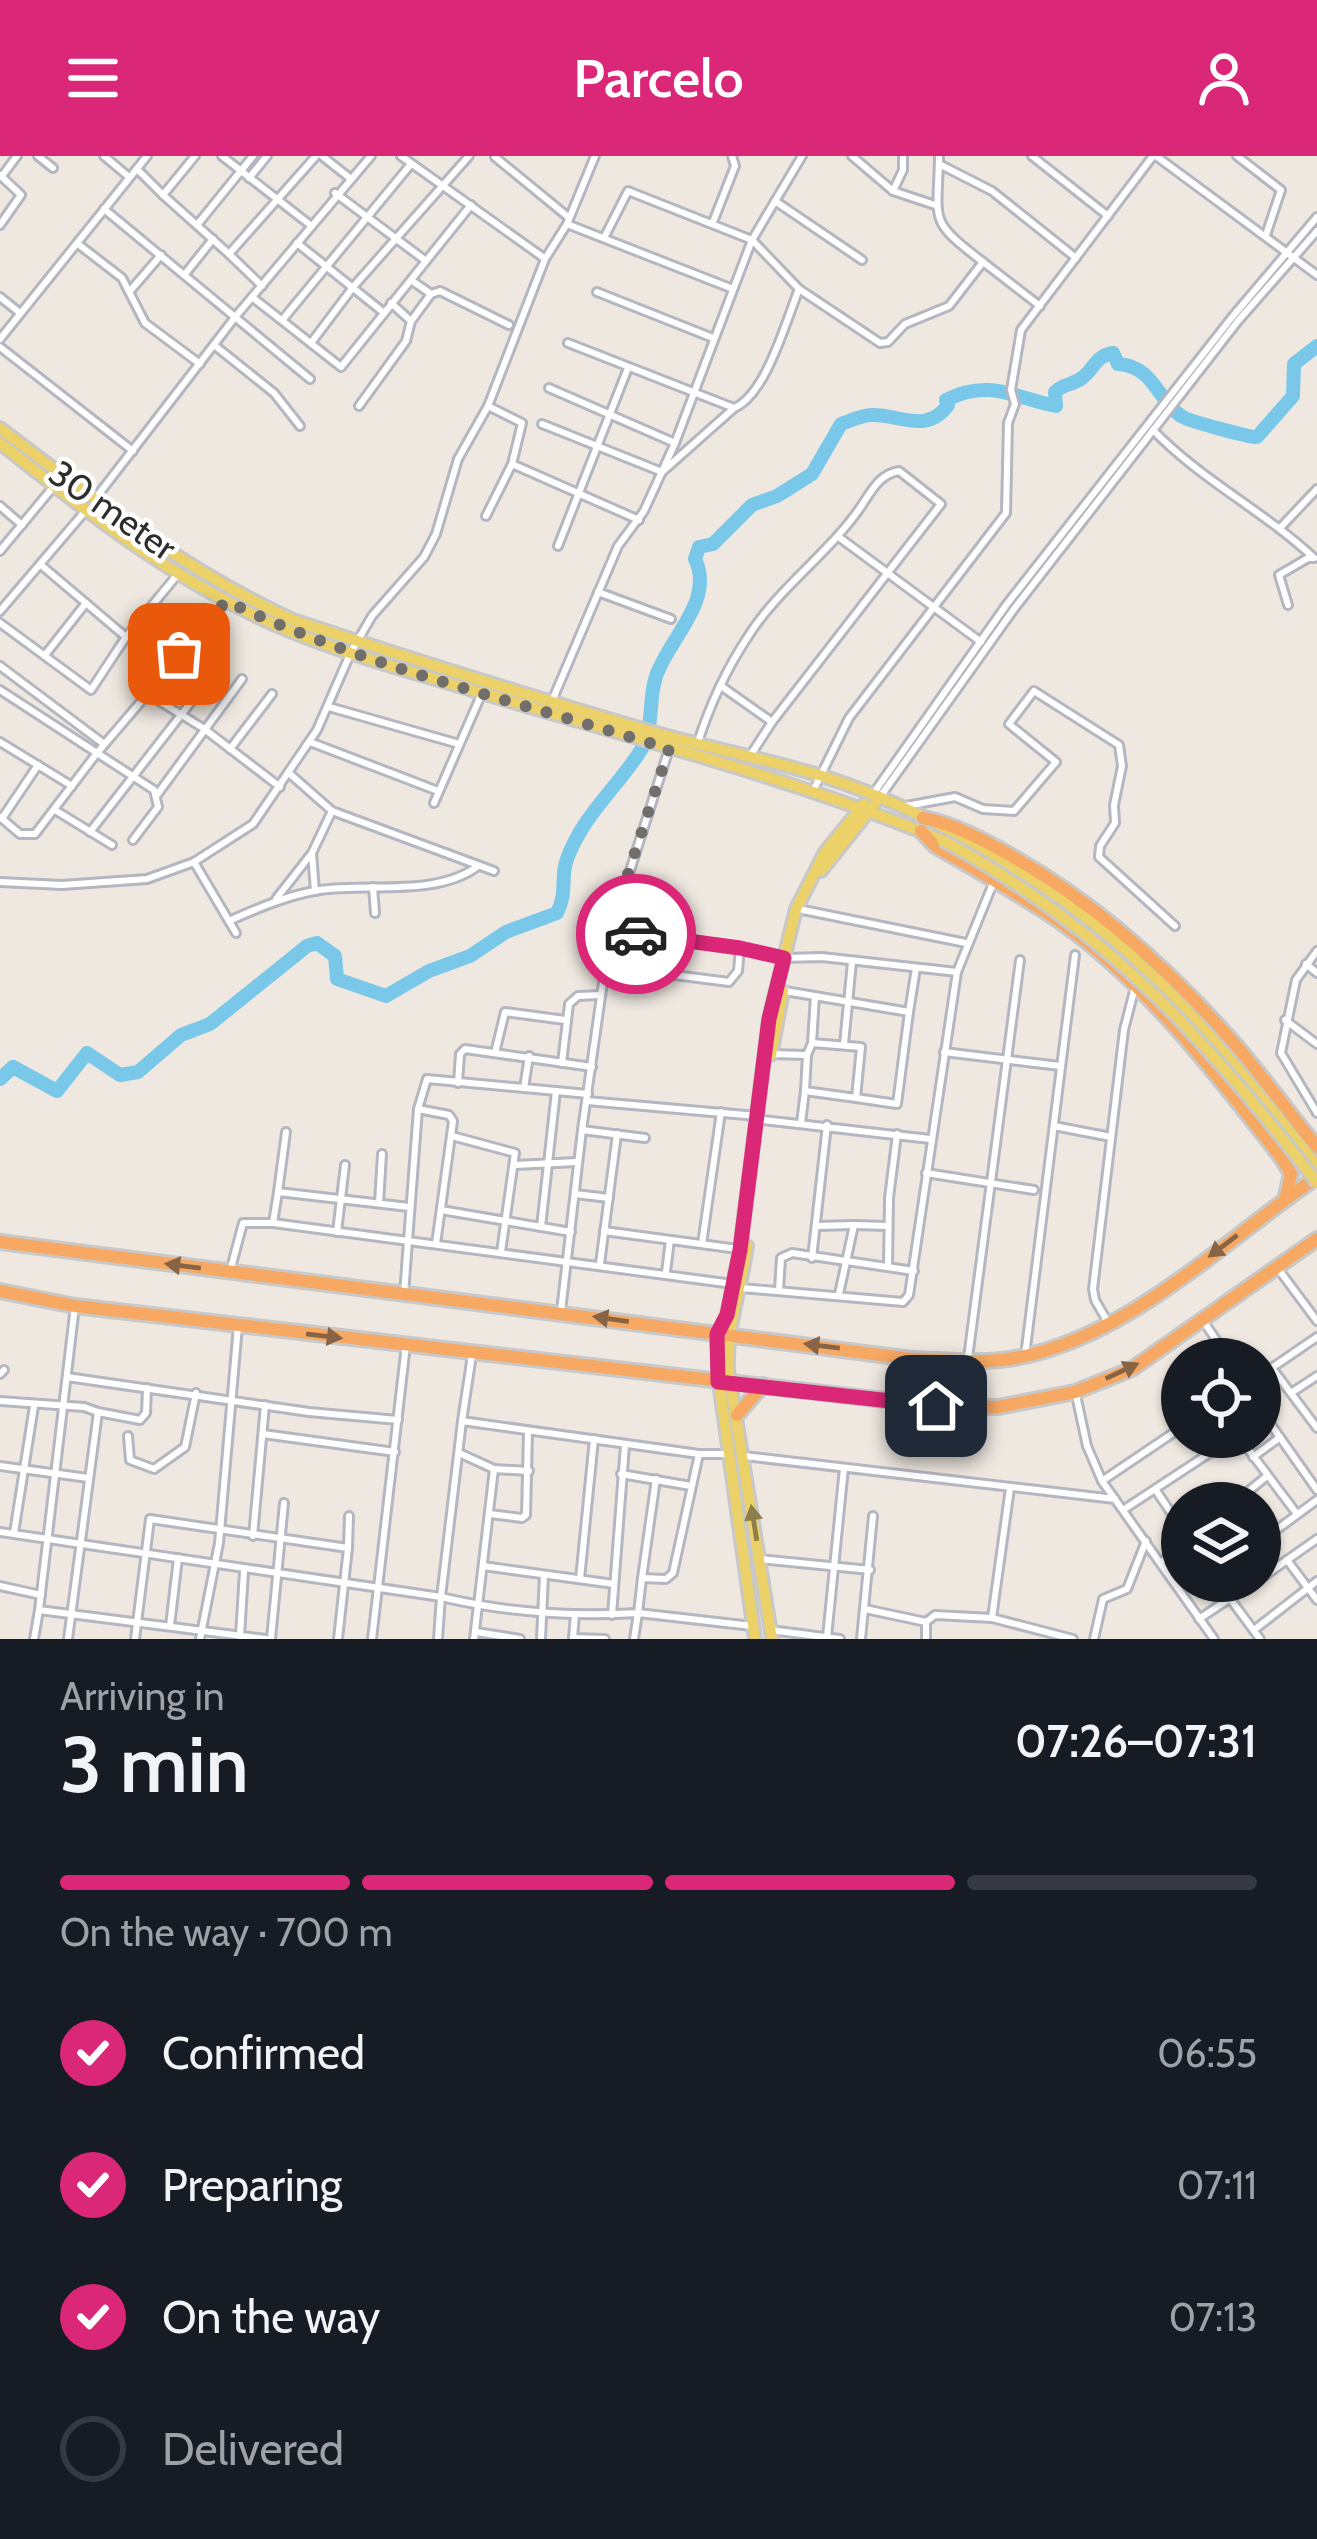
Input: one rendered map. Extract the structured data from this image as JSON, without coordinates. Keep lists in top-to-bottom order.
{
  "streets": {
    "main road": ["30 meter"]
  },
  "page": {
    "header": "Parcelo",
    "heading": ["3 min", "Arriving in", "07:26–07:31"],
    "bar": "On the way · 700 m",
    "list": [
      ["Confirmed", "06:55"],
      ["Preparing", "07:11"],
      ["On the way", "07:13"],
      "Delivered"
    ]
  }
}
